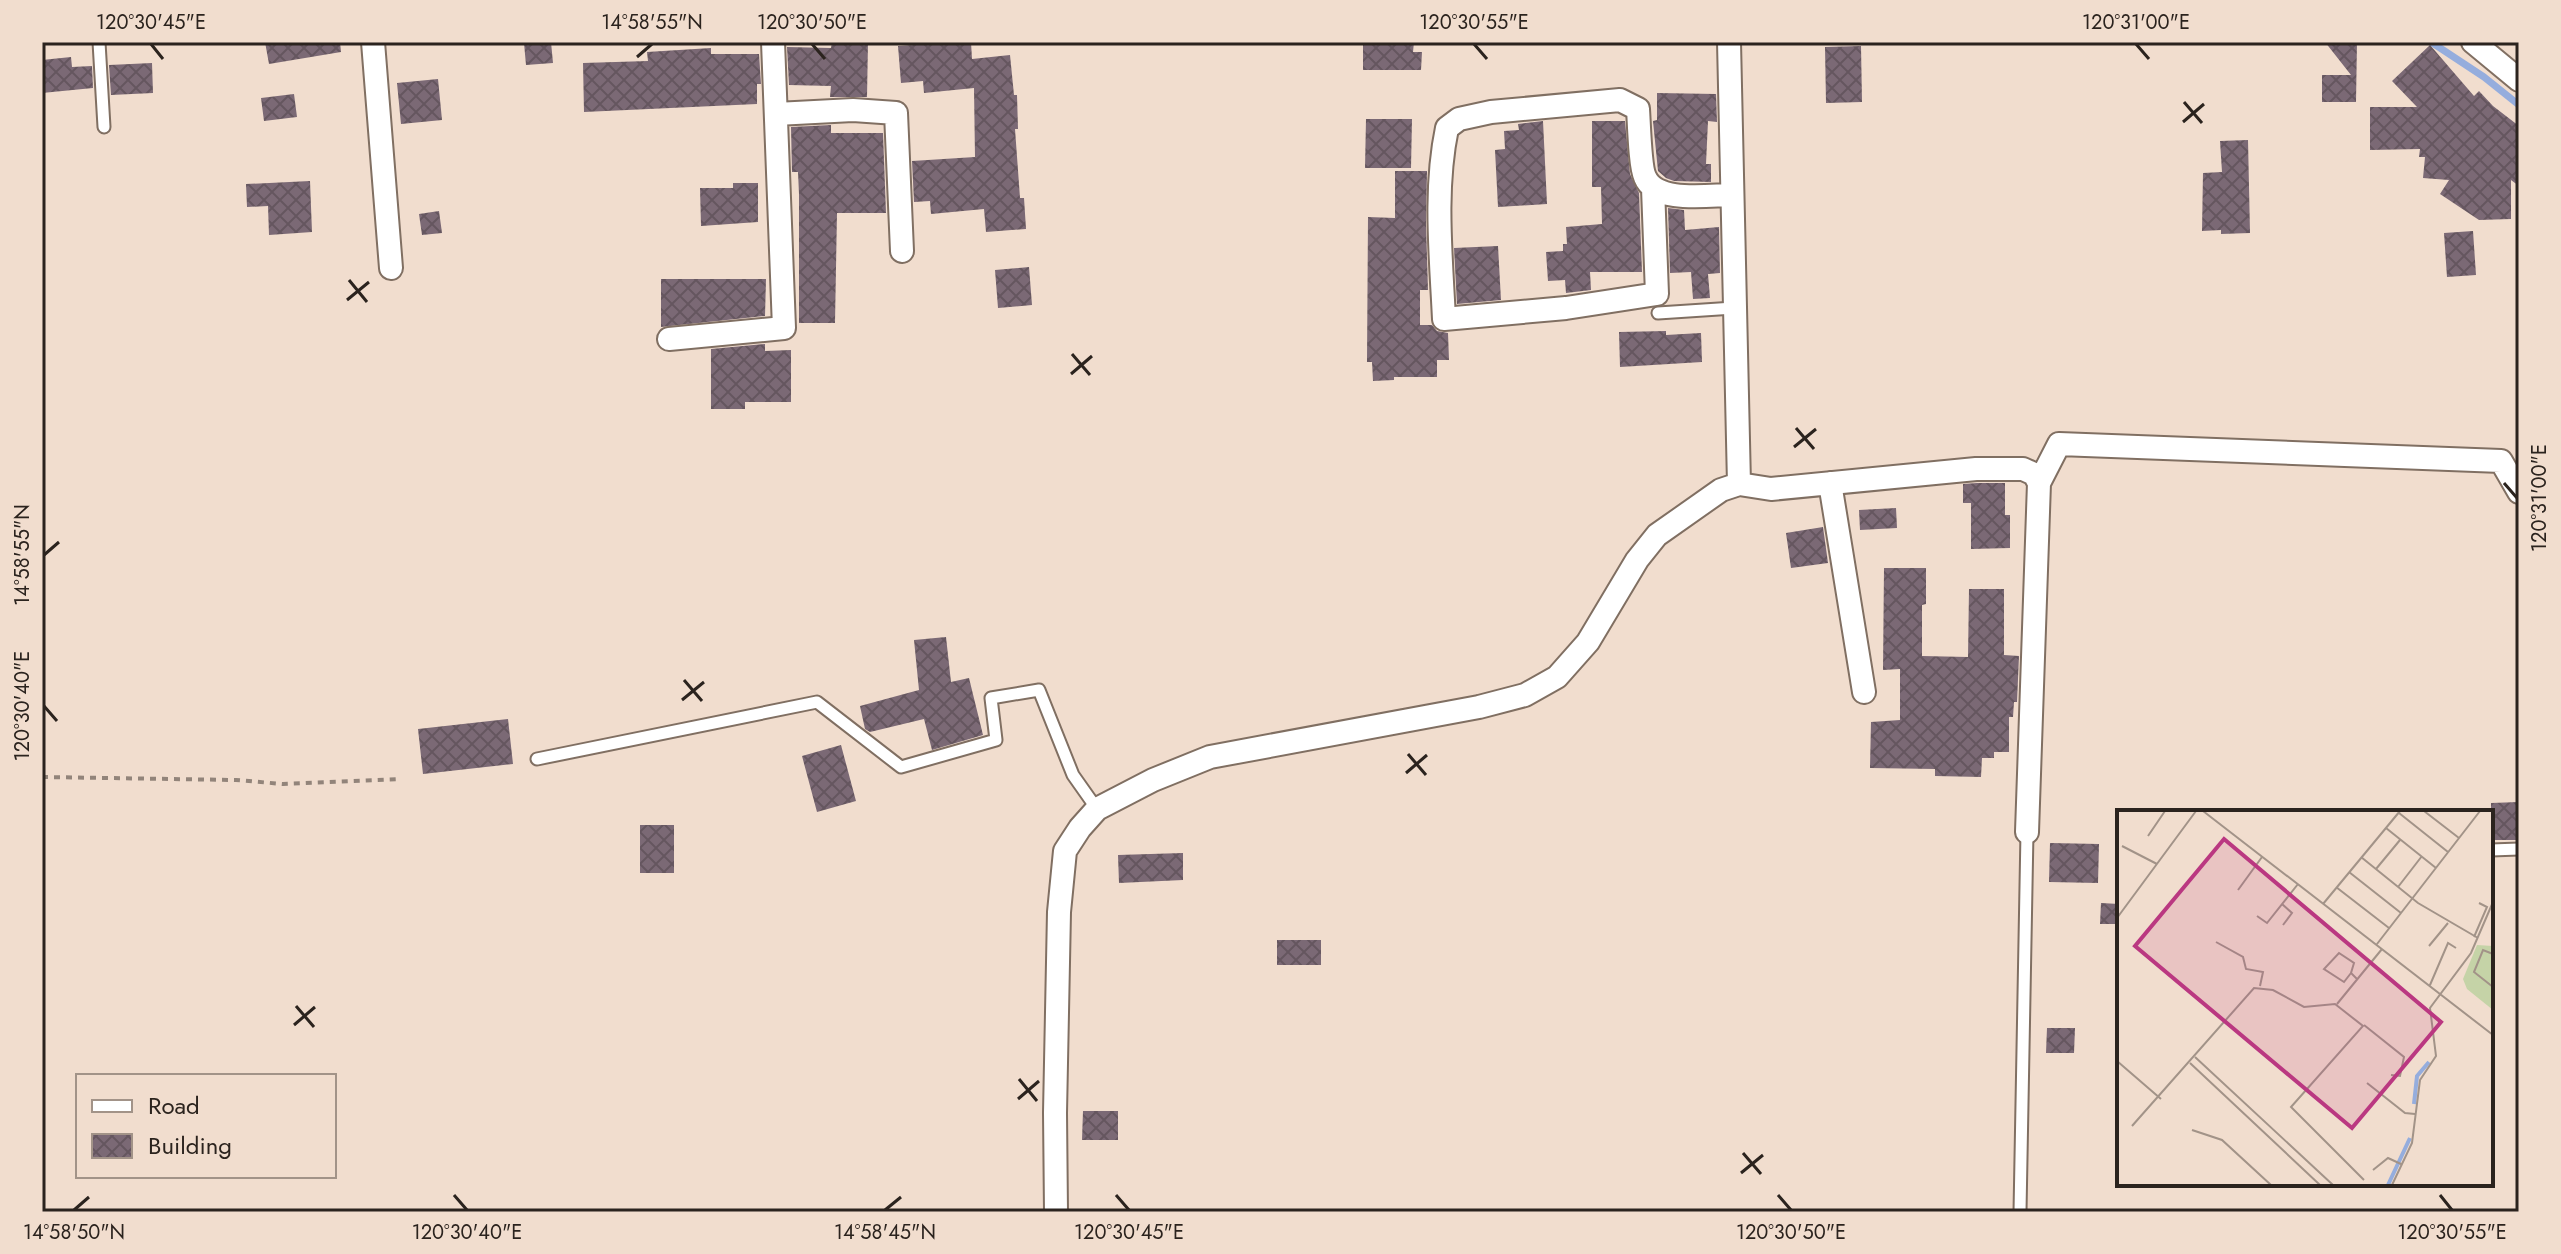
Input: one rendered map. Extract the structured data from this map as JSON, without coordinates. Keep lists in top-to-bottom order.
{
  "legend": ["Road", "Building"],
  "coordinates": [
    "120°30'45\"E",
    "14°58'55\"N",
    "120°30'50\"E",
    "120°30'55\"E",
    "120°31'00\"E",
    "120°30'40\"E",
    "14°58'50\"N",
    "14°58'45\"N"
  ]
}
